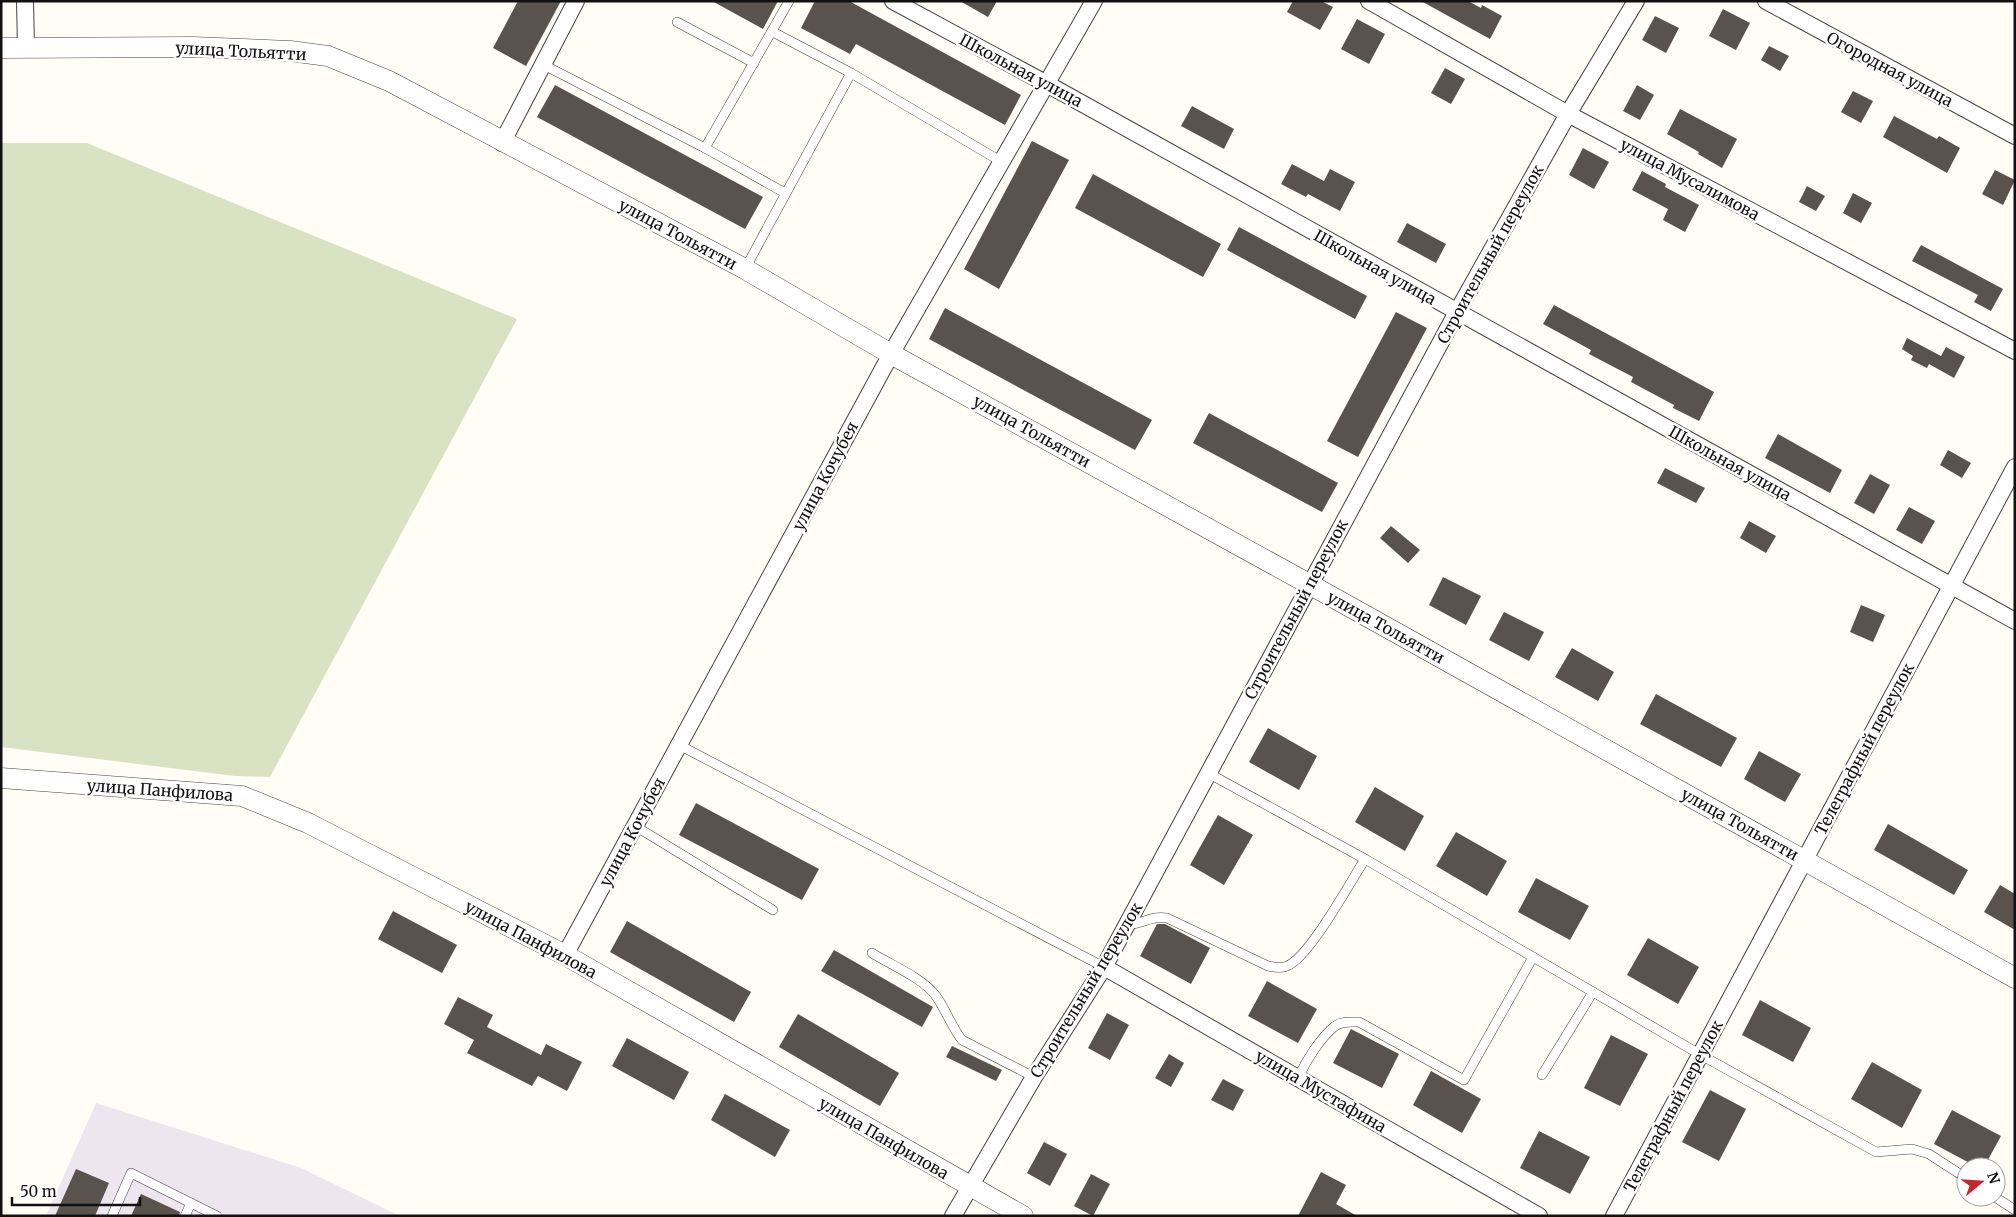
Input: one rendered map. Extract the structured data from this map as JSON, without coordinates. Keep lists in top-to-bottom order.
{
  "streets": {
    "street": [
      "улица Тольятти",
      "Огородная улица",
      "Школьная улица",
      "улица Мусалимова",
      "Строительный переулок",
      "улица Кочубея",
      "Телеграфный переулок",
      "улица Панфилова",
      "улица Мустафина"
    ]
  },
  "crossings": [
    ["улица Тольятти", "Строительный переулок"],
    ["улица Тольятти", "улица Кочубея"],
    ["улица Тольятти", "Телеграфный переулок"],
    ["Школьная улица", "Строительный переулок"],
    ["Школьная улица", "улица Кочубея"],
    ["Школьная улица", "Телеграфный переулок"],
    ["улица Мусалимова", "Строительный переулок"],
    ["Строительный переулок", "улица Панфилова"],
    ["Строительный переулок", "улица Мустафина"],
    ["улица Кочубея", "улица Панфилова"]
  ],
  "scale_bar": "50 m",
  "north": "right"
}
